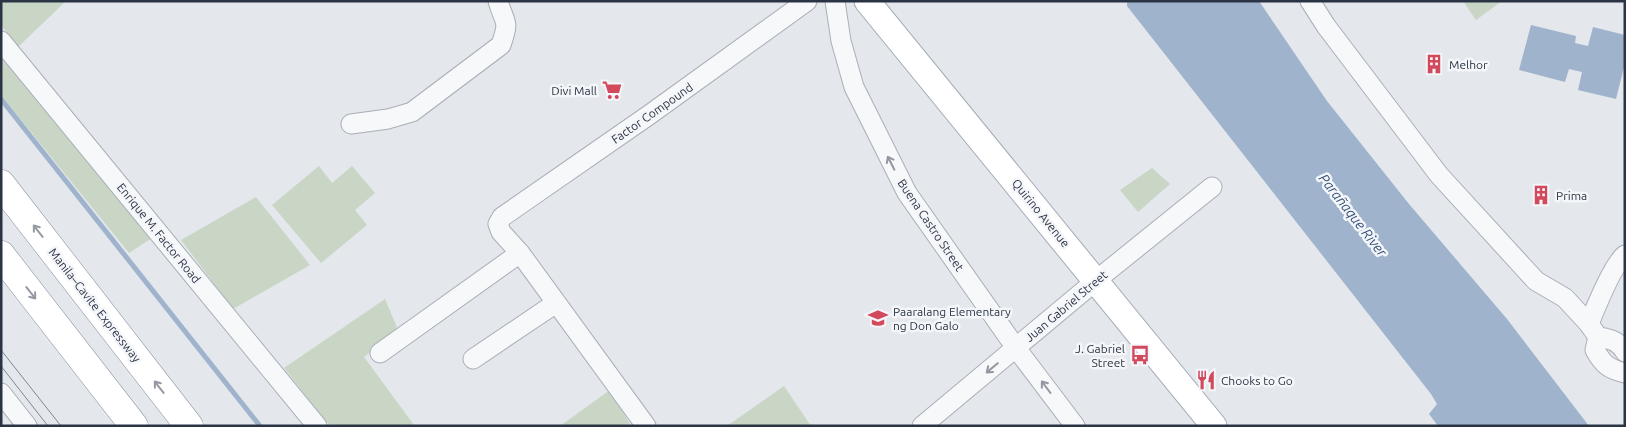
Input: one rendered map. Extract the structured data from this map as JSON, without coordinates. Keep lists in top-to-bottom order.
{
  "streets": {
    "highway": ["Manila–Cavite Expressway"],
    "main road": ["Quirino Avenue"],
    "street": [
      "Factor Compound",
      "Buena Castro Street",
      "Enrique M. Factor Road",
      "Juan Gabriel Street"
    ]
  },
  "crossings": [
    ["Quirino Avenue", "Juan Gabriel Street"],
    ["Buena Castro Street", "Juan Gabriel Street"]
  ],
  "one_way": ["Buena Castro Street"],
  "water": ["Parañaque River"],
  "places": {
    "building": ["Melhor", "Prima"],
    "supermarket": ["Divi Mall"],
    "school or university": ["Paaralang Elementary ng Don Galo"],
    "bus stop": ["J. Gabriel Street"],
    "restaurant": ["Chooks to Go"]
  }
}
